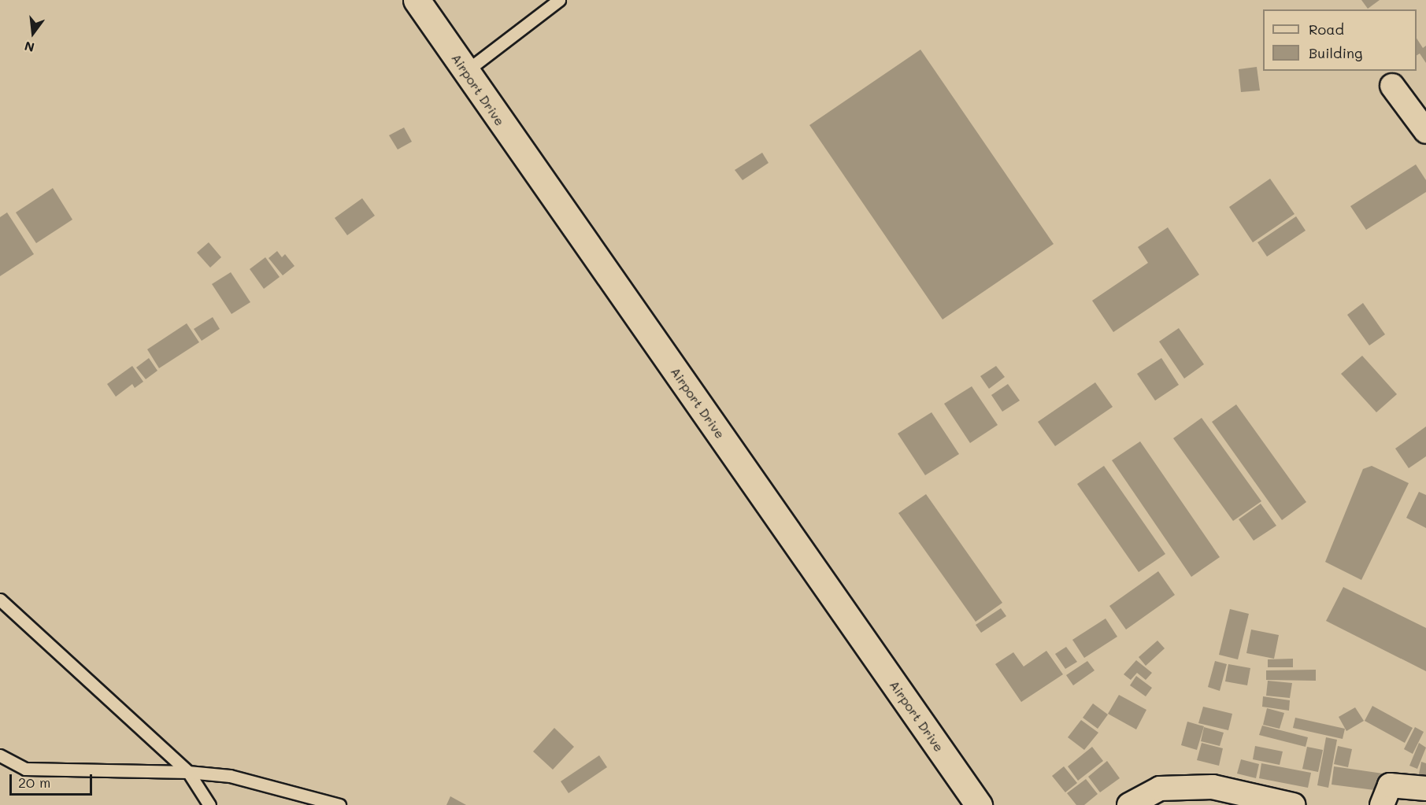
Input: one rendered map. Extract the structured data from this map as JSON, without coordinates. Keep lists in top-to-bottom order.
{
  "streets": {
    "main road": ["Airport Drive"]
  },
  "legend": ["Road", "Building"],
  "scale_bar": "20 m",
  "north": "bottom"
}
